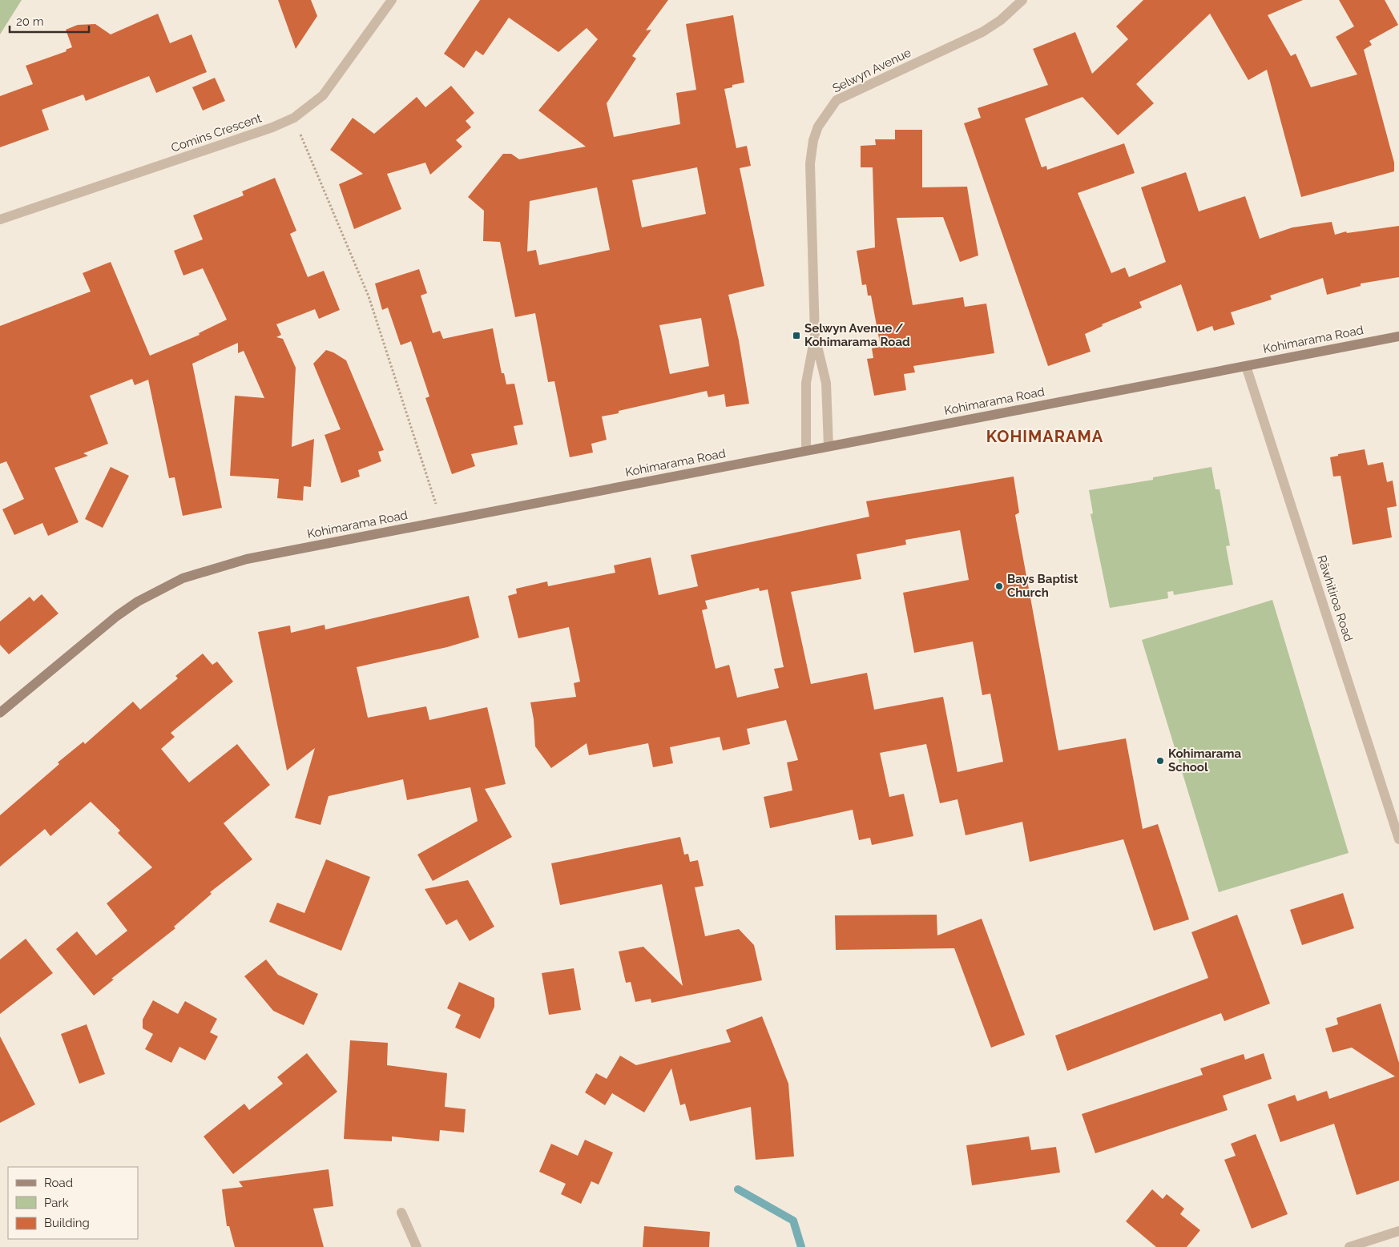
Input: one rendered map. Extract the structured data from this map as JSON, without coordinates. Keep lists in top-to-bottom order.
{
  "streets": {
    "main road": ["Kohimarama Road"],
    "street": ["Selwyn Avenue", "Comins Crescent", "Rāwhitiroa Road"]
  },
  "crossings": [
    ["Selwyn Avenue", "Kohimarama Road"],
    ["Kohimarama Road", "Rāwhitiroa Road"]
  ],
  "districts": ["KOHIMARAMA"],
  "places": {
    "transit": ["Selwyn Avenue / Kohimarama Road"],
    "other": ["Bays Baptist Church", "Kohimarama School"]
  },
  "legend": ["Road", "Park", "Building"],
  "scale_bar": "20 m"
}
